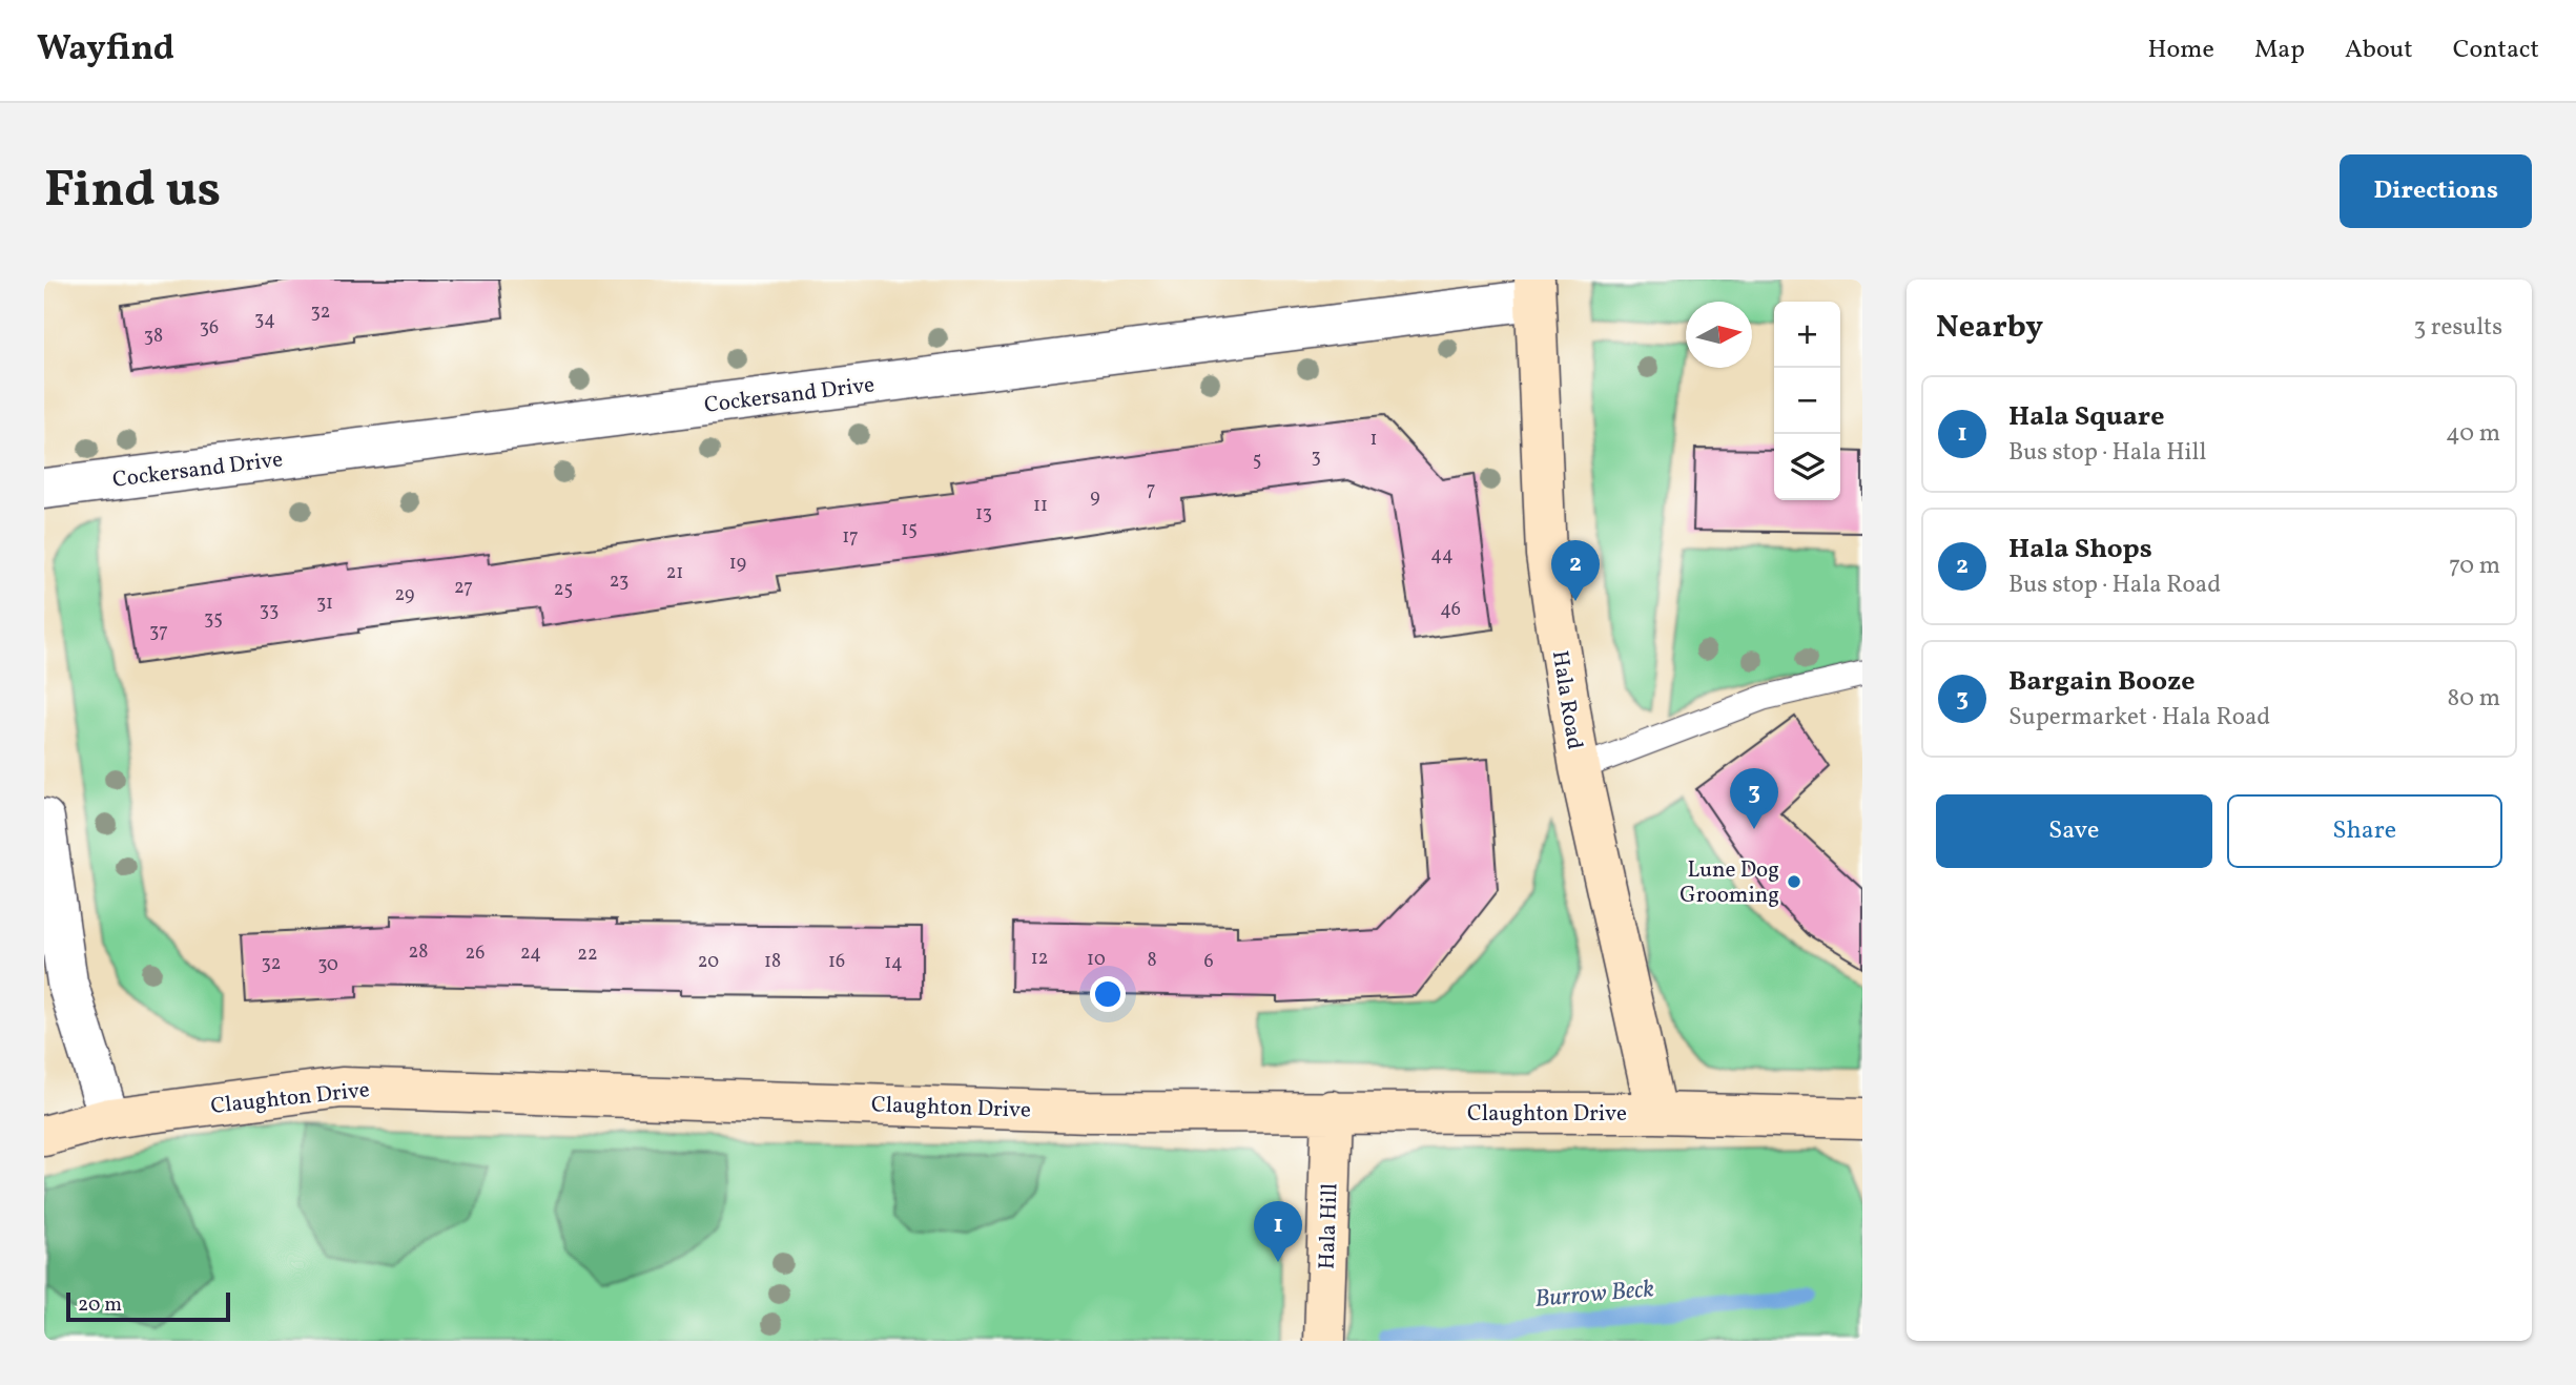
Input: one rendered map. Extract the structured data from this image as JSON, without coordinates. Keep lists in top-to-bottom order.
{
  "streets": {
    "street": [
      "Cockersand Drive",
      "Hala Road",
      "Claughton Drive",
      "Hala Hill"
    ]
  },
  "crossings": [
    ["Cockersand Drive", "Hala Road"],
    ["Hala Road", "Claughton Drive"],
    ["Claughton Drive", "Hala Hill"]
  ],
  "water": ["Burrow Beck"],
  "places": ["Lune Dog Grooming"],
  "house_numbers": [
    "32",
    "34",
    "36",
    "38",
    "1",
    "3",
    "5",
    "7",
    "9",
    "11",
    "13",
    "15",
    "17",
    "44",
    "19",
    "21",
    "23",
    "27",
    "25",
    "29",
    "31",
    "46",
    "33",
    "35",
    "37",
    "28",
    "26",
    "24",
    "22",
    "12",
    "10",
    "8",
    "20",
    "18",
    "16",
    "6",
    "14",
    "32",
    "30"
  ],
  "scale_bar": "20 m",
  "north": "right",
  "page": {
    "header": "Wayfind",
    "nav": [
      "Home",
      "Map",
      "About",
      "Contact"
    ],
    "buttons": [
      "Directions",
      ["Save", "Share"]
    ],
    "title": "Find us",
    "heading": ["Nearby", "3 results"],
    "map_buttons": ["+", "−"],
    "list": [
      {
        "mark": "1",
        "name": "Hala Square",
        "note": "Bus stop · Hala Hill",
        "value": "40 m"
      },
      {
        "mark": "2",
        "name": "Hala Shops",
        "note": "Bus stop · Hala Road",
        "value": "70 m"
      },
      {
        "mark": "3",
        "name": "Bargain Booze",
        "note": "Supermarket · Hala Road",
        "value": "80 m"
      }
    ],
    "pins": ["2", "3", "1"],
    "scale": "20 m"
  }
}
